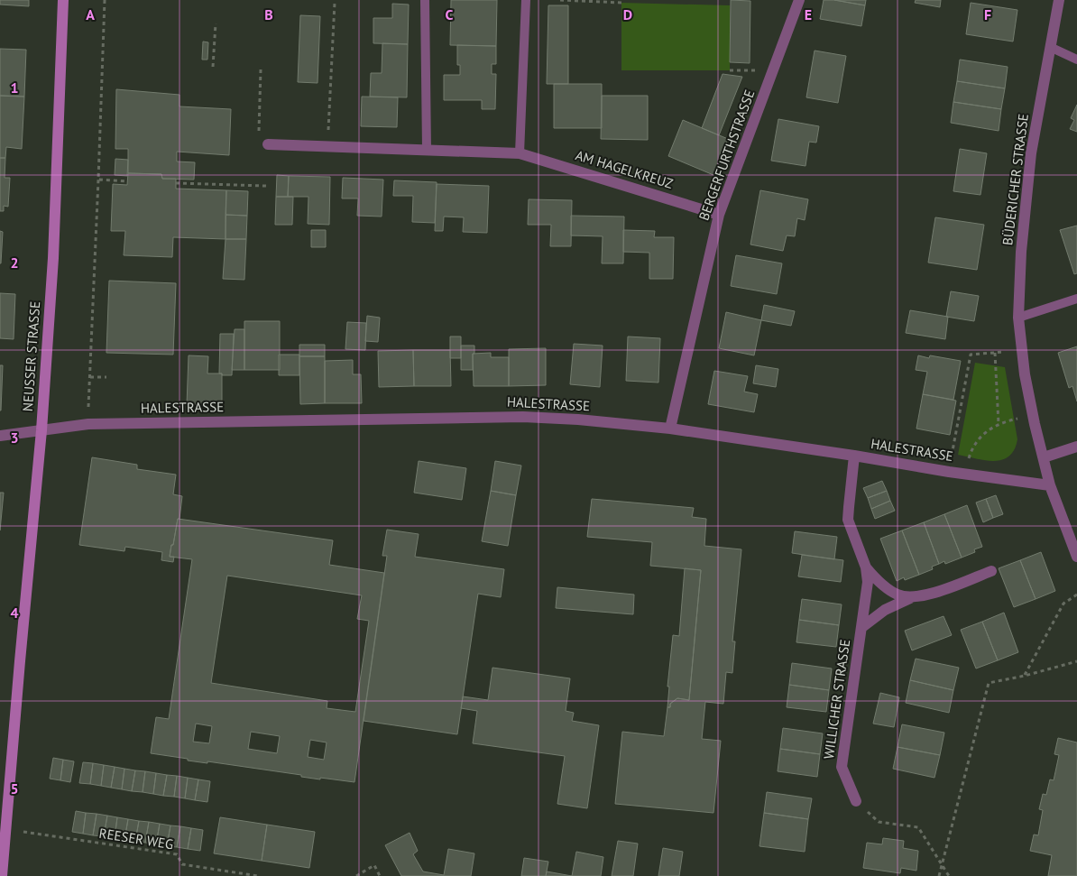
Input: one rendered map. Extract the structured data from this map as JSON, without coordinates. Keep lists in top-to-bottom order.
{
  "streets": {
    "main road": ["NEUSSER STRASSE"],
    "street": [
      "BERGERFURTHSTRASSE",
      "AM HAGELKREUZ",
      "BÜDERICHER STRASSE",
      "HALESTRASSE",
      "WILLICHER STRASSE"
    ],
    "path": ["REESER WEG"]
  },
  "crossings": [
    ["BERGERFURTHSTRASSE", "AM HAGELKREUZ"],
    ["BERGERFURTHSTRASSE", "HALESTRASSE"],
    ["BÜDERICHER STRASSE", "HALESTRASSE"],
    ["NEUSSER STRASSE", "HALESTRASSE"],
    ["NEUSSER STRASSE", "REESER WEG"],
    ["HALESTRASSE", "WILLICHER STRASSE"]
  ],
  "grid": {
    "columns": [
      "A",
      "B",
      "C",
      "D",
      "E",
      "F"
    ],
    "rows": [
      "1",
      "2",
      "3",
      "4",
      "5"
    ]
  }
}
